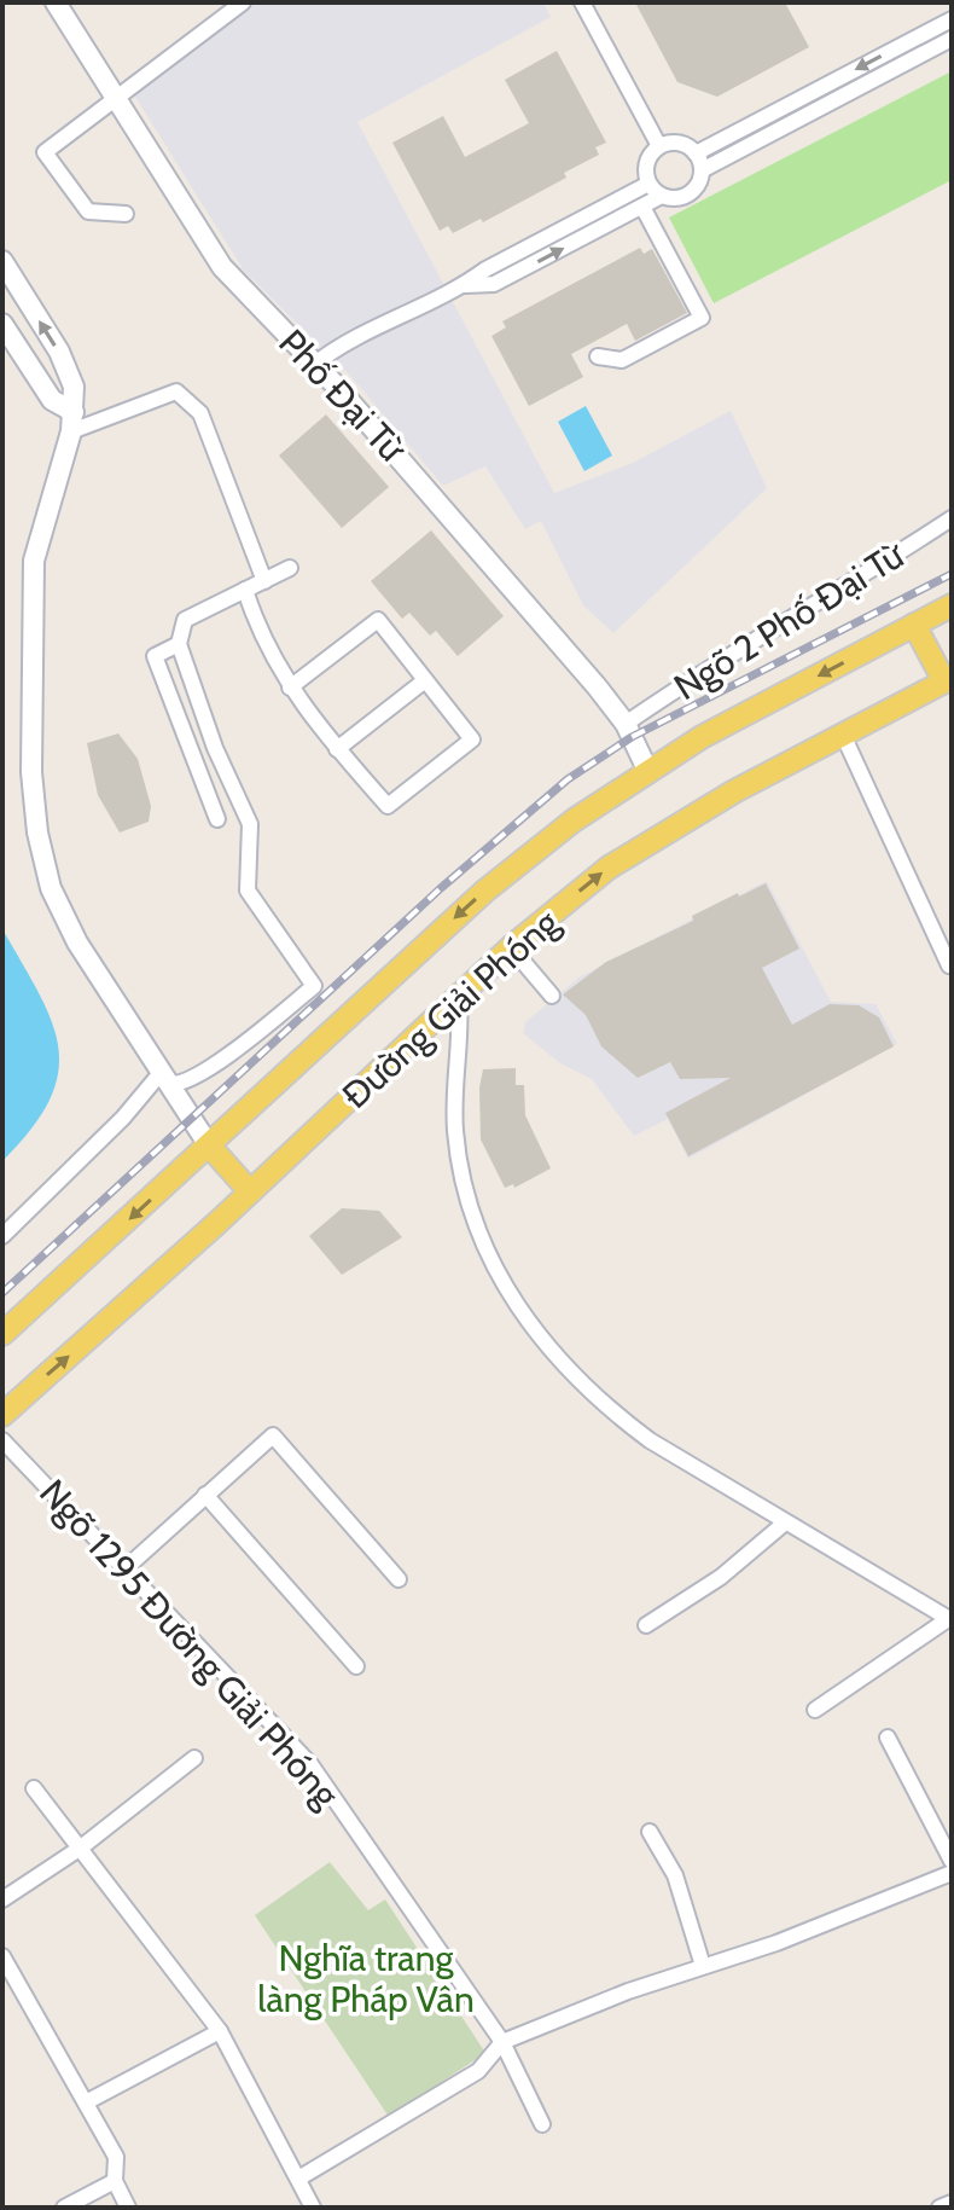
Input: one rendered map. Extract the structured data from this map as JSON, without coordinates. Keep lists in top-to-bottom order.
{
  "streets": {
    "main road": ["Phố Đại Từ", "Đường Giải Phóng"],
    "street": ["Ngõ 2 Phố Đại Từ", "Ngõ 1295 Đường Giải Phóng"]
  },
  "crossings": [
    ["Phố Đại Từ", "Ngõ 2 Phố Đại Từ"],
    ["Phố Đại Từ", "Đường Giải Phóng"]
  ],
  "parks": ["Nghĩa trang làng Pháp Vân"]
}
